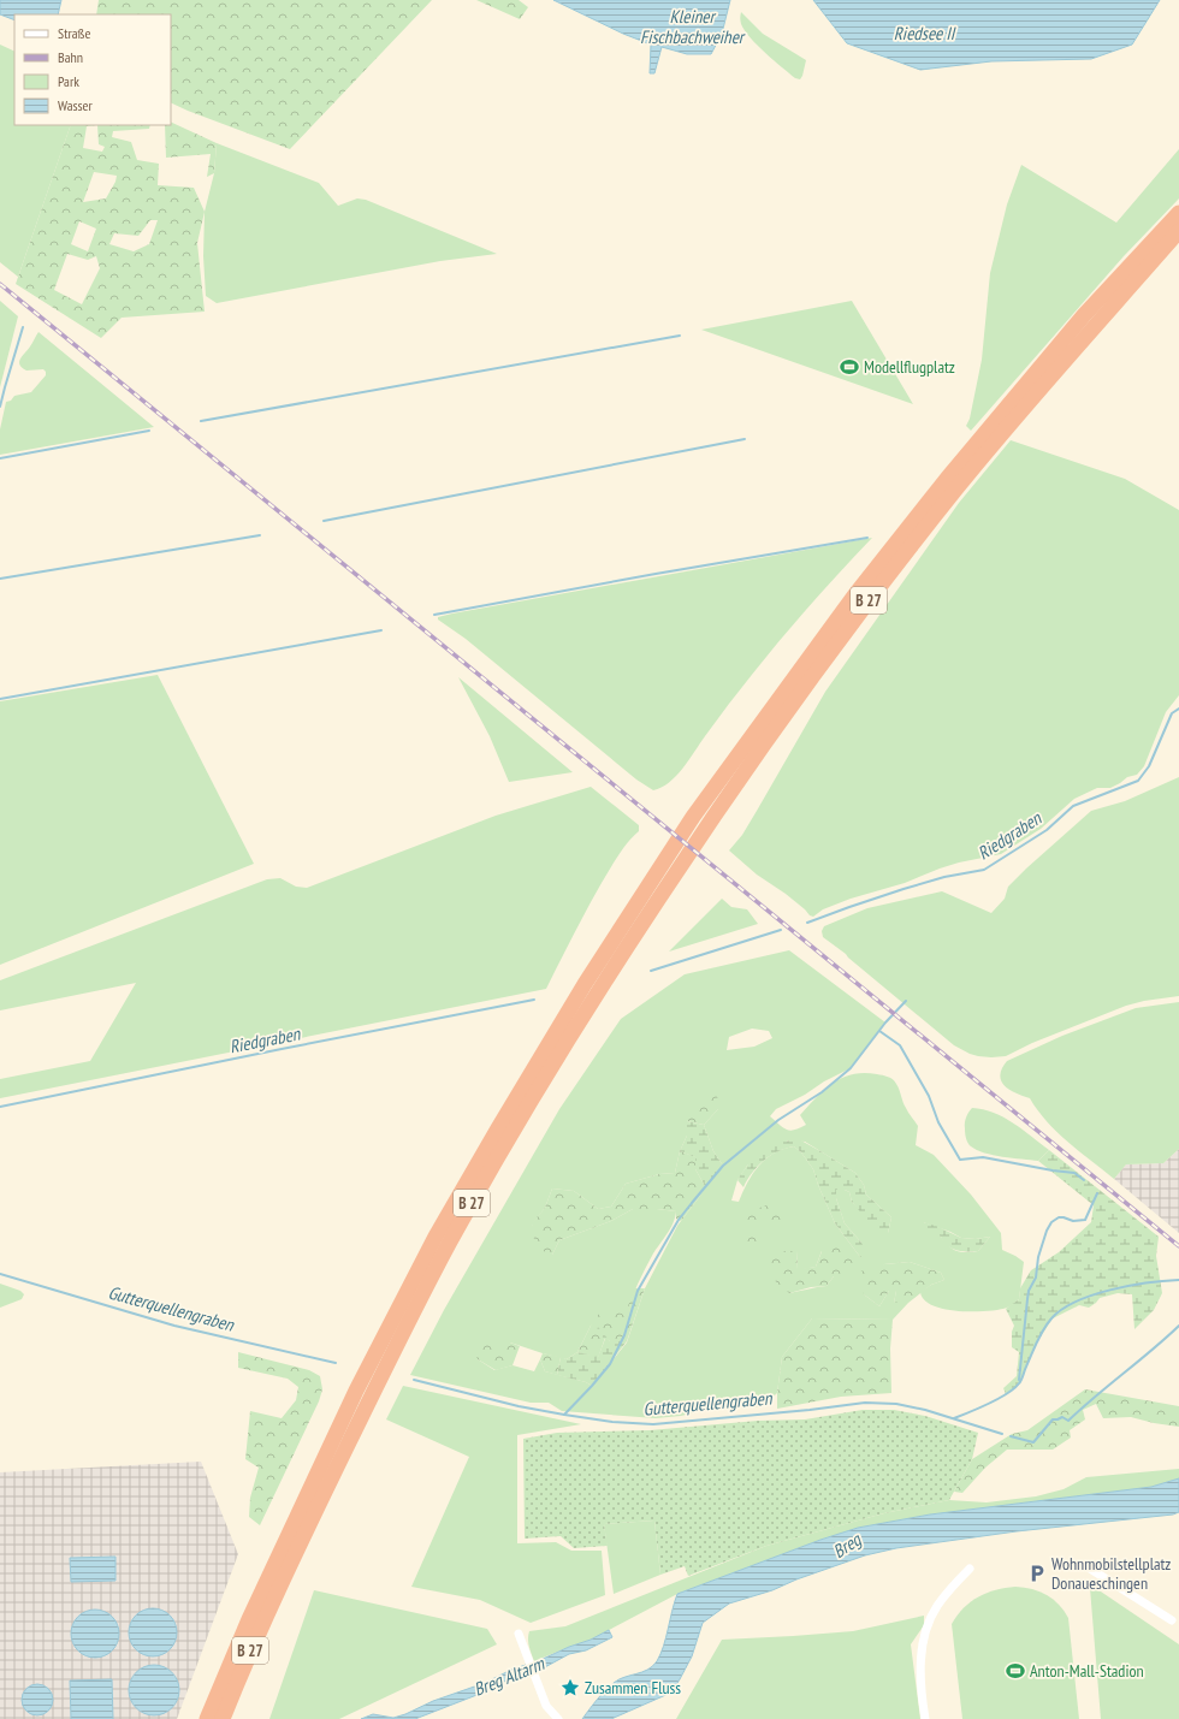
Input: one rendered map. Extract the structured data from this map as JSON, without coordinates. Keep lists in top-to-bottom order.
{
  "streets": {
    "highway": ["B 27"]
  },
  "water": [
    "Kleiner Fischbachweiher",
    "Riedsee II",
    "Riedgraben",
    "Gutterquellengraben",
    "Breg",
    "Breg Altarm"
  ],
  "places": {
    "sports": ["Modellflugplatz", "Anton-Mall-Stadion"],
    "parking": ["Wohnmobilstellplatz Donaueschingen"],
    "place": ["Zusammen Fluss"]
  },
  "legend": [
    "Straße",
    "Bahn",
    "Park",
    "Wasser"
  ]
}
